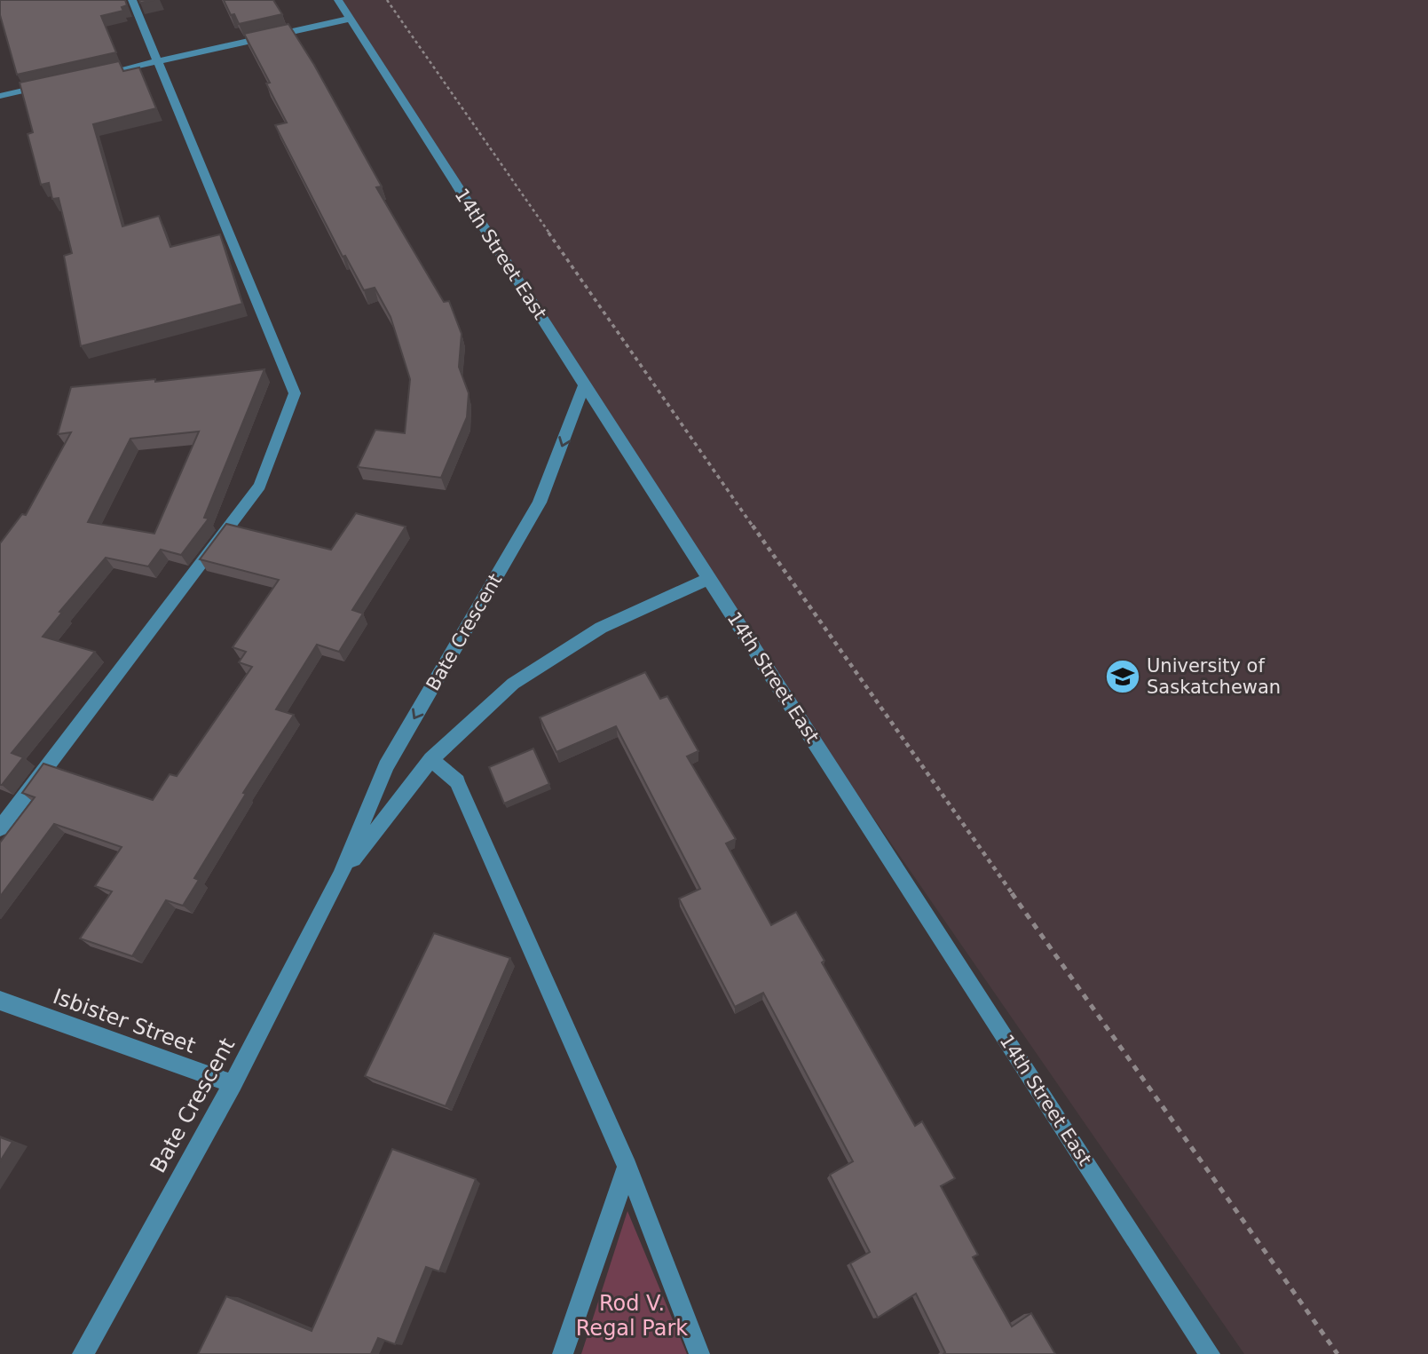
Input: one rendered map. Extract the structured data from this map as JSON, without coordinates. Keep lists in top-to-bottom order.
{
  "streets": {
    "street": ["14th Street East", "Bate Crescent", "Isbister Street"]
  },
  "crossings": [
    ["14th Street East", "Bate Crescent"],
    ["Bate Crescent", "Isbister Street"]
  ],
  "parks": ["Rod V. Regal Park"],
  "places": {
    "school or university": ["University of Saskatchewan"]
  }
}
